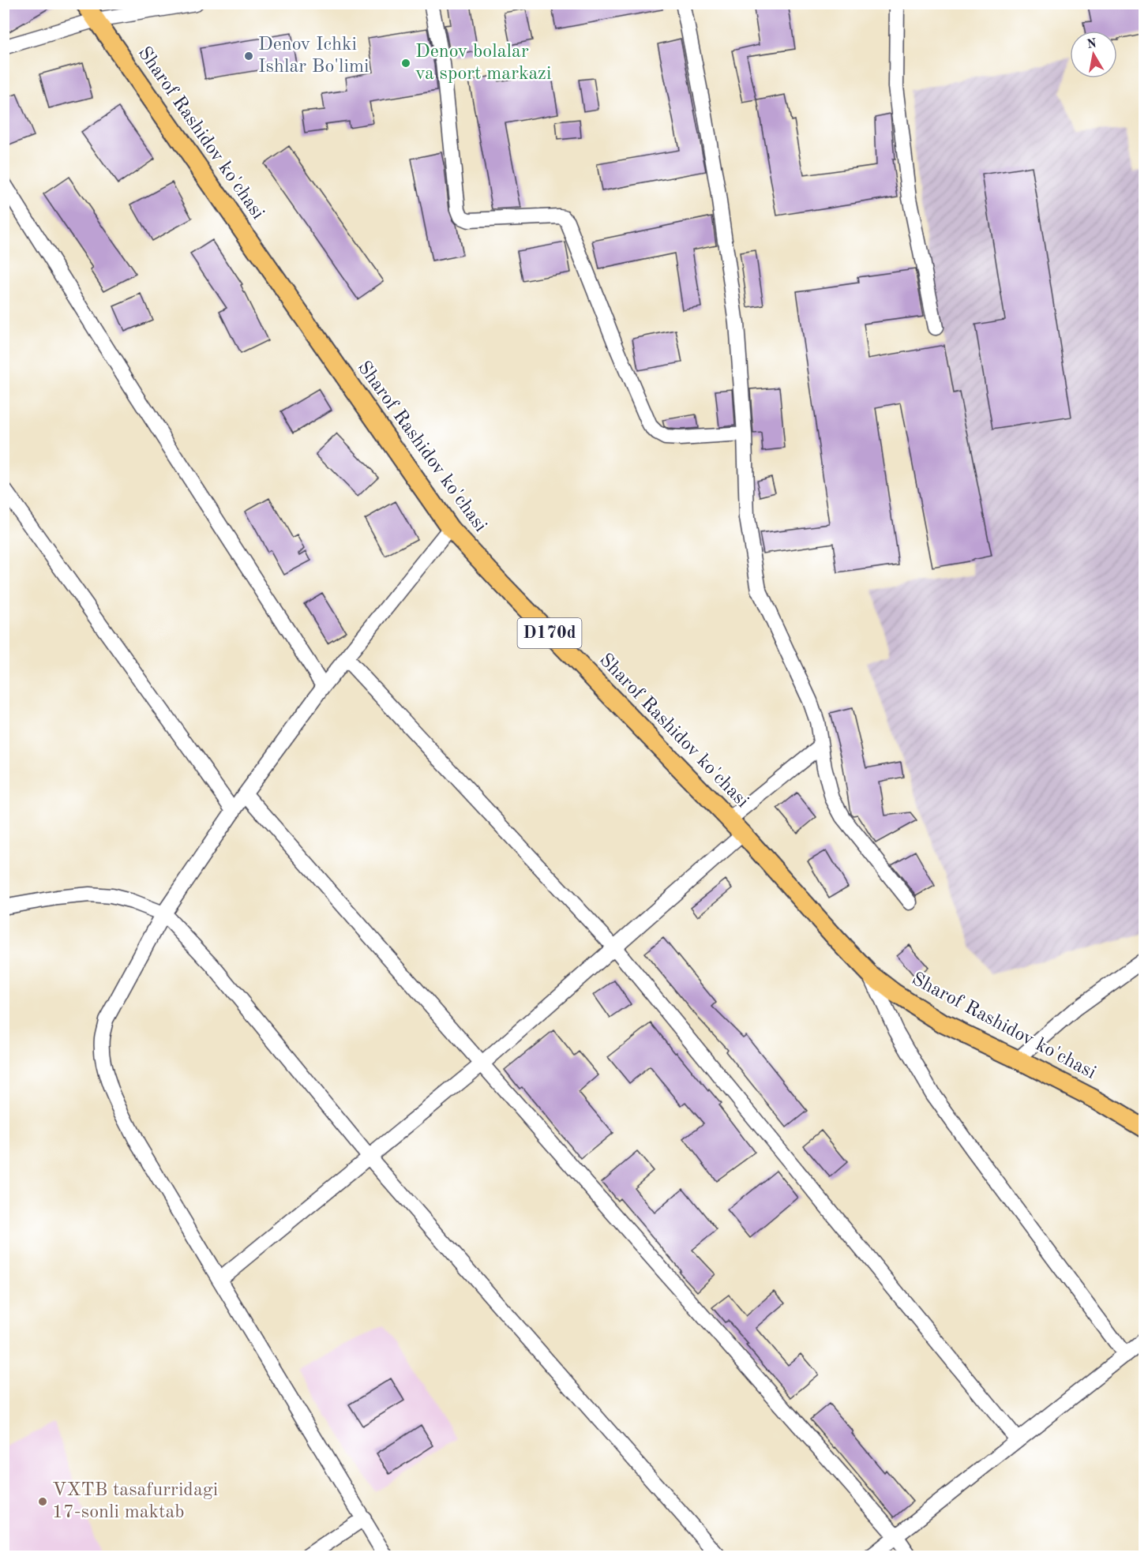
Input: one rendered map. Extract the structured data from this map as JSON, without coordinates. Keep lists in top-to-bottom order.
{
  "streets": {
    "main road": ["Sharof Rashidov ko'chasi", "D170d"]
  },
  "places": ["Denov Ichki Ishlar Bo'limi", "Denov bolalar va sport markazi", "VXTB tasafurridagi 17-sonli maktab"],
  "north": "top"
}
